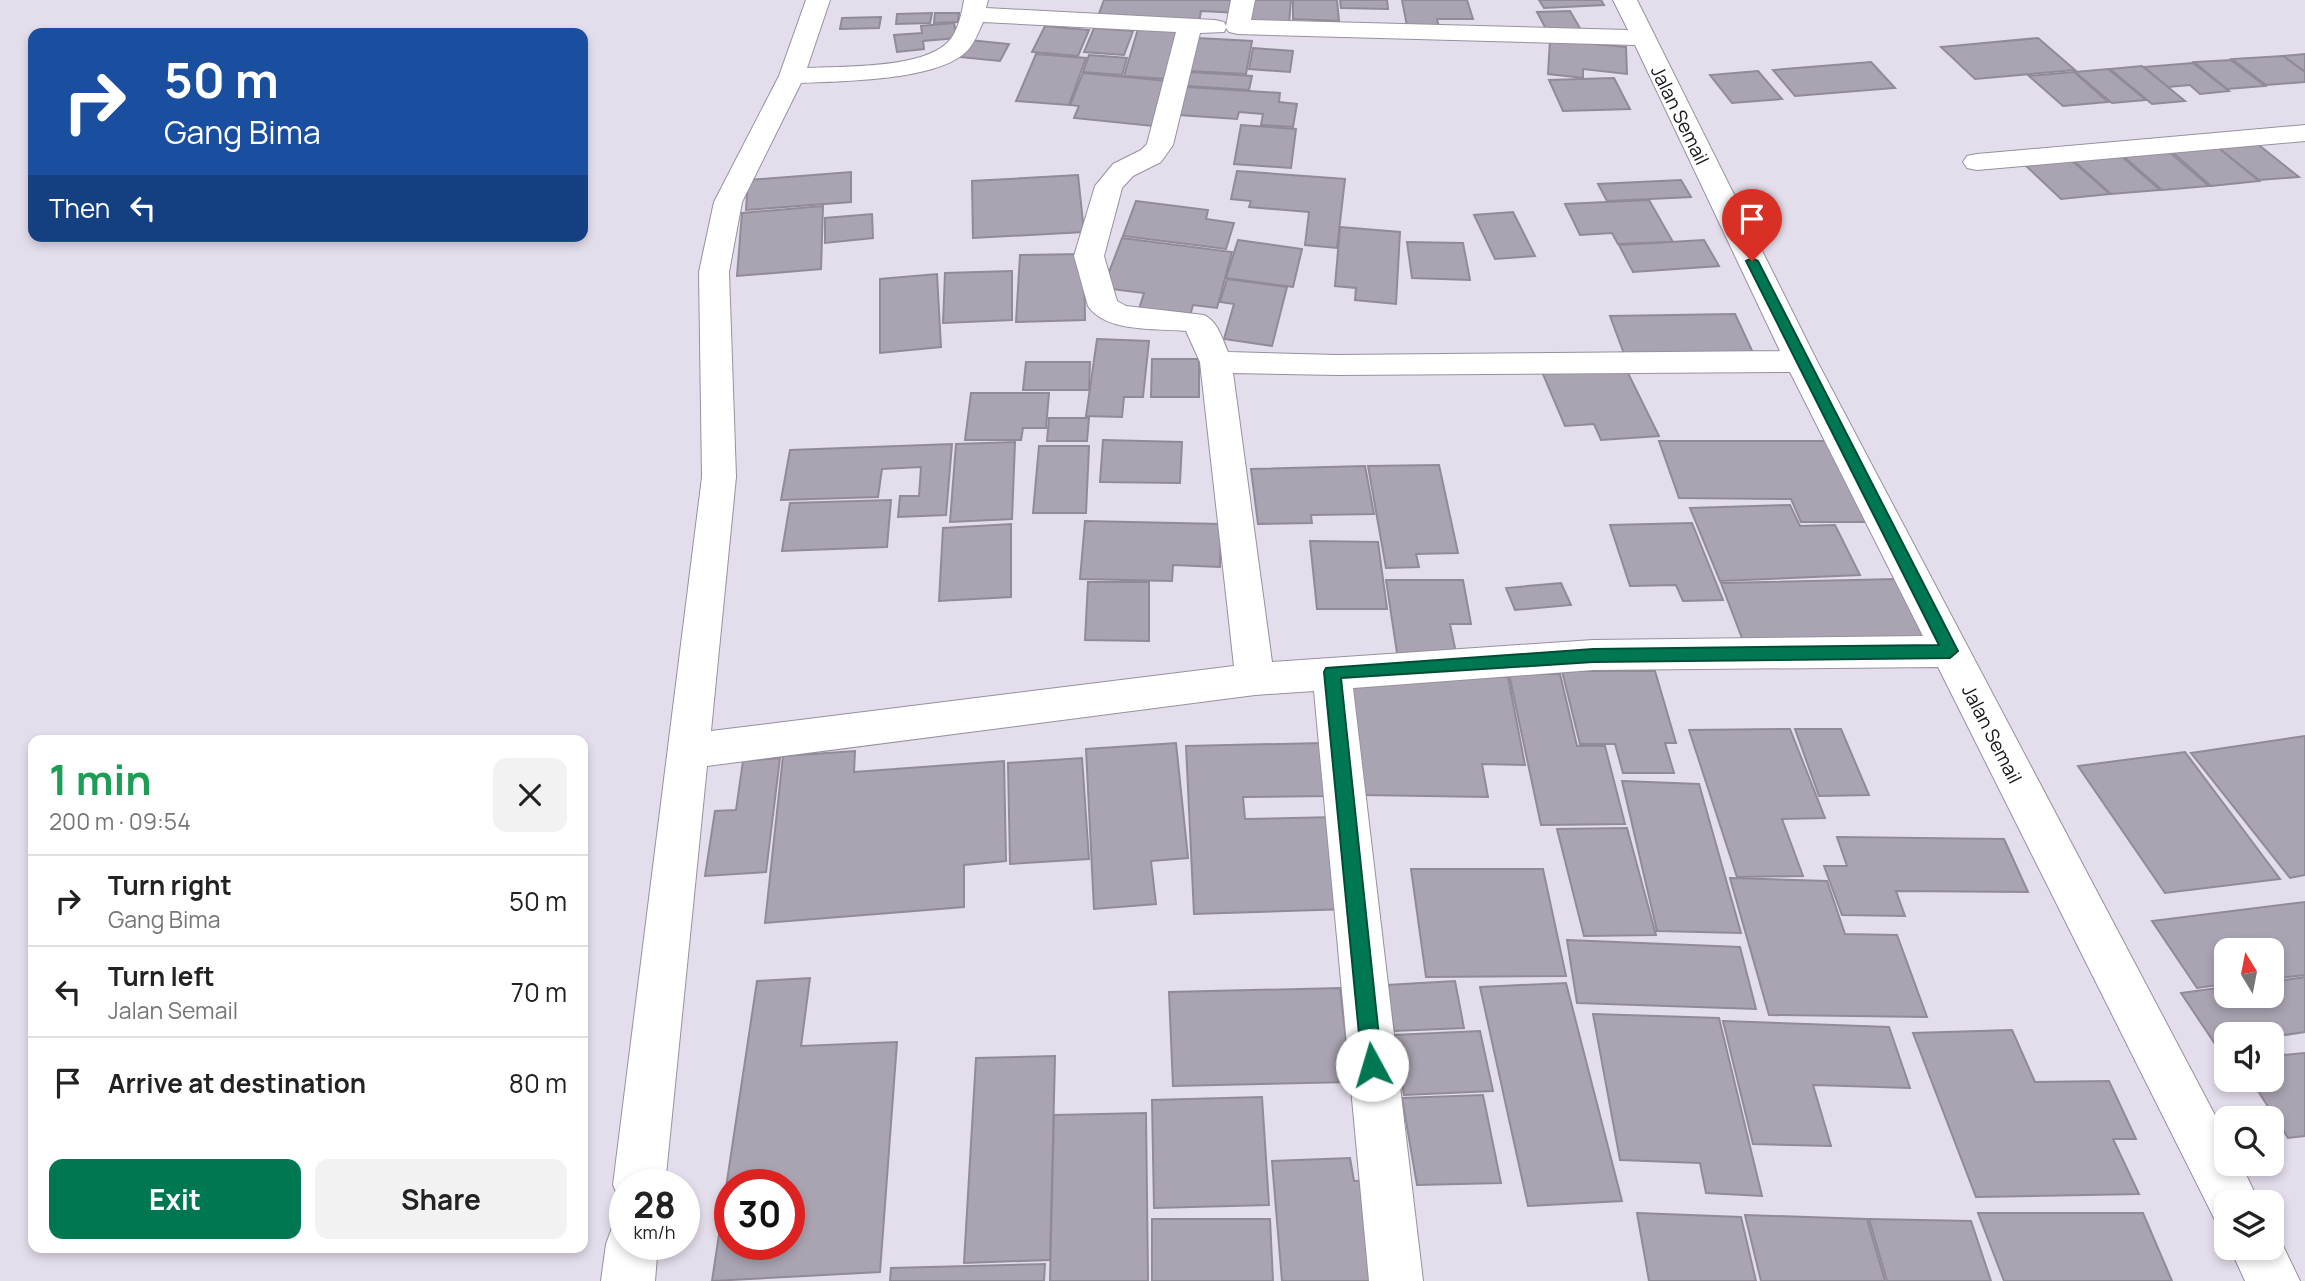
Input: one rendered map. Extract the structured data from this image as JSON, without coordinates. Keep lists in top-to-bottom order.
{
  "streets": {
    "street": ["Jalan Semail"]
  },
  "north": "top",
  "page": {
    "turn": ["50 m", "Gang Bima"],
    "then": "Then",
    "heading": ["1 min", "200 m · 09:54"],
    "list": [
      {
        "name": "Turn right",
        "note": "Gang Bima",
        "value": "50 m"
      },
      {
        "name": "Turn left",
        "note": "Jalan Semail",
        "value": "70 m"
      },
      {
        "name": "Arrive at destination",
        "value": "80 m"
      }
    ],
    "buttons": ["Exit", "Share"],
    "speed": "28 km/h",
    "limit": "30"
  }
}
